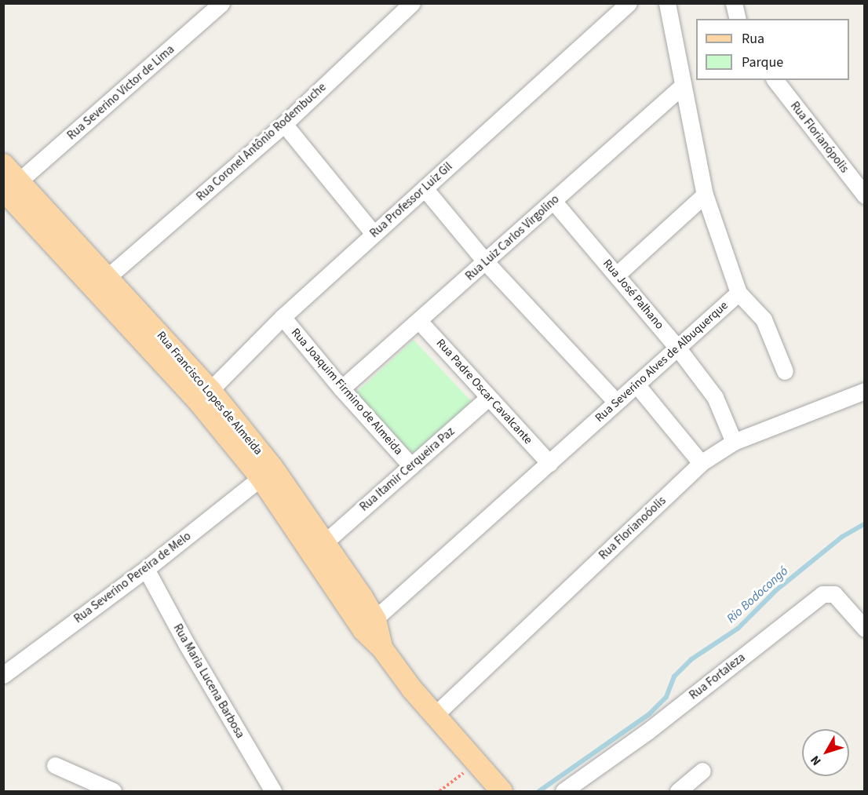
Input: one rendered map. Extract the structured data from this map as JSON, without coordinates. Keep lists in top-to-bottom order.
{
  "streets": {
    "main road": ["Rua Francisco Lopes de Almeida"],
    "street": [
      "Rua Severino Victor de Lima",
      "Rua Florianópolis",
      "Rua Coronel Antônio Rodembuche",
      "Rua Professor Luiz Gil",
      "Rua Luiz Carlos Virgolino",
      "Rua José Palhano",
      "Rua Severino Alves de Albuquerque",
      "Rua Joaquim Firmino de Almeida",
      "Rua Padre Oscar Cavalcante",
      "Rua Itamir Cerqueira Paz",
      "Rua Florianoóolis",
      "Rua Severino Pereira de Melo",
      "Rua Fortaleza",
      "Rua Maria Lucena Barbosa"
    ]
  },
  "crossings": [
    ["Rua Severino Victor de Lima", "Rua Francisco Lopes de Almeida"],
    ["Rua Coronel Antônio Rodembuche", "Rua Francisco Lopes de Almeida"],
    ["Rua Professor Luiz Gil", "Rua Joaquim Firmino de Almeida"],
    ["Rua Professor Luiz Gil", "Rua Francisco Lopes de Almeida"],
    ["Rua Luiz Carlos Virgolino", "Rua José Palhano"],
    ["Rua Luiz Carlos Virgolino", "Rua Severino Alves de Albuquerque"],
    ["Rua Luiz Carlos Virgolino", "Rua Joaquim Firmino de Almeida"],
    ["Rua Luiz Carlos Virgolino", "Rua Padre Oscar Cavalcante"],
    ["Rua José Palhano", "Rua Severino Alves de Albuquerque"],
    ["Rua José Palhano", "Rua Florianoóolis"],
    ["Rua Severino Alves de Albuquerque", "Rua Padre Oscar Cavalcante"],
    ["Rua Severino Alves de Albuquerque", "Rua Francisco Lopes de Almeida"],
    ["Rua Joaquim Firmino de Almeida", "Rua Itamir Cerqueira Paz"],
    ["Rua Padre Oscar Cavalcante", "Rua Itamir Cerqueira Paz"],
    ["Rua Francisco Lopes de Almeida", "Rua Itamir Cerqueira Paz"],
    ["Rua Francisco Lopes de Almeida", "Rua Florianoóolis"],
    ["Rua Francisco Lopes de Almeida", "Rua Severino Pereira de Melo"],
    ["Rua Severino Pereira de Melo", "Rua Maria Lucena Barbosa"]
  ],
  "water": ["Rio Bodocongó"],
  "legend": ["Rua", "Parque"],
  "north": "bottom left"
}
